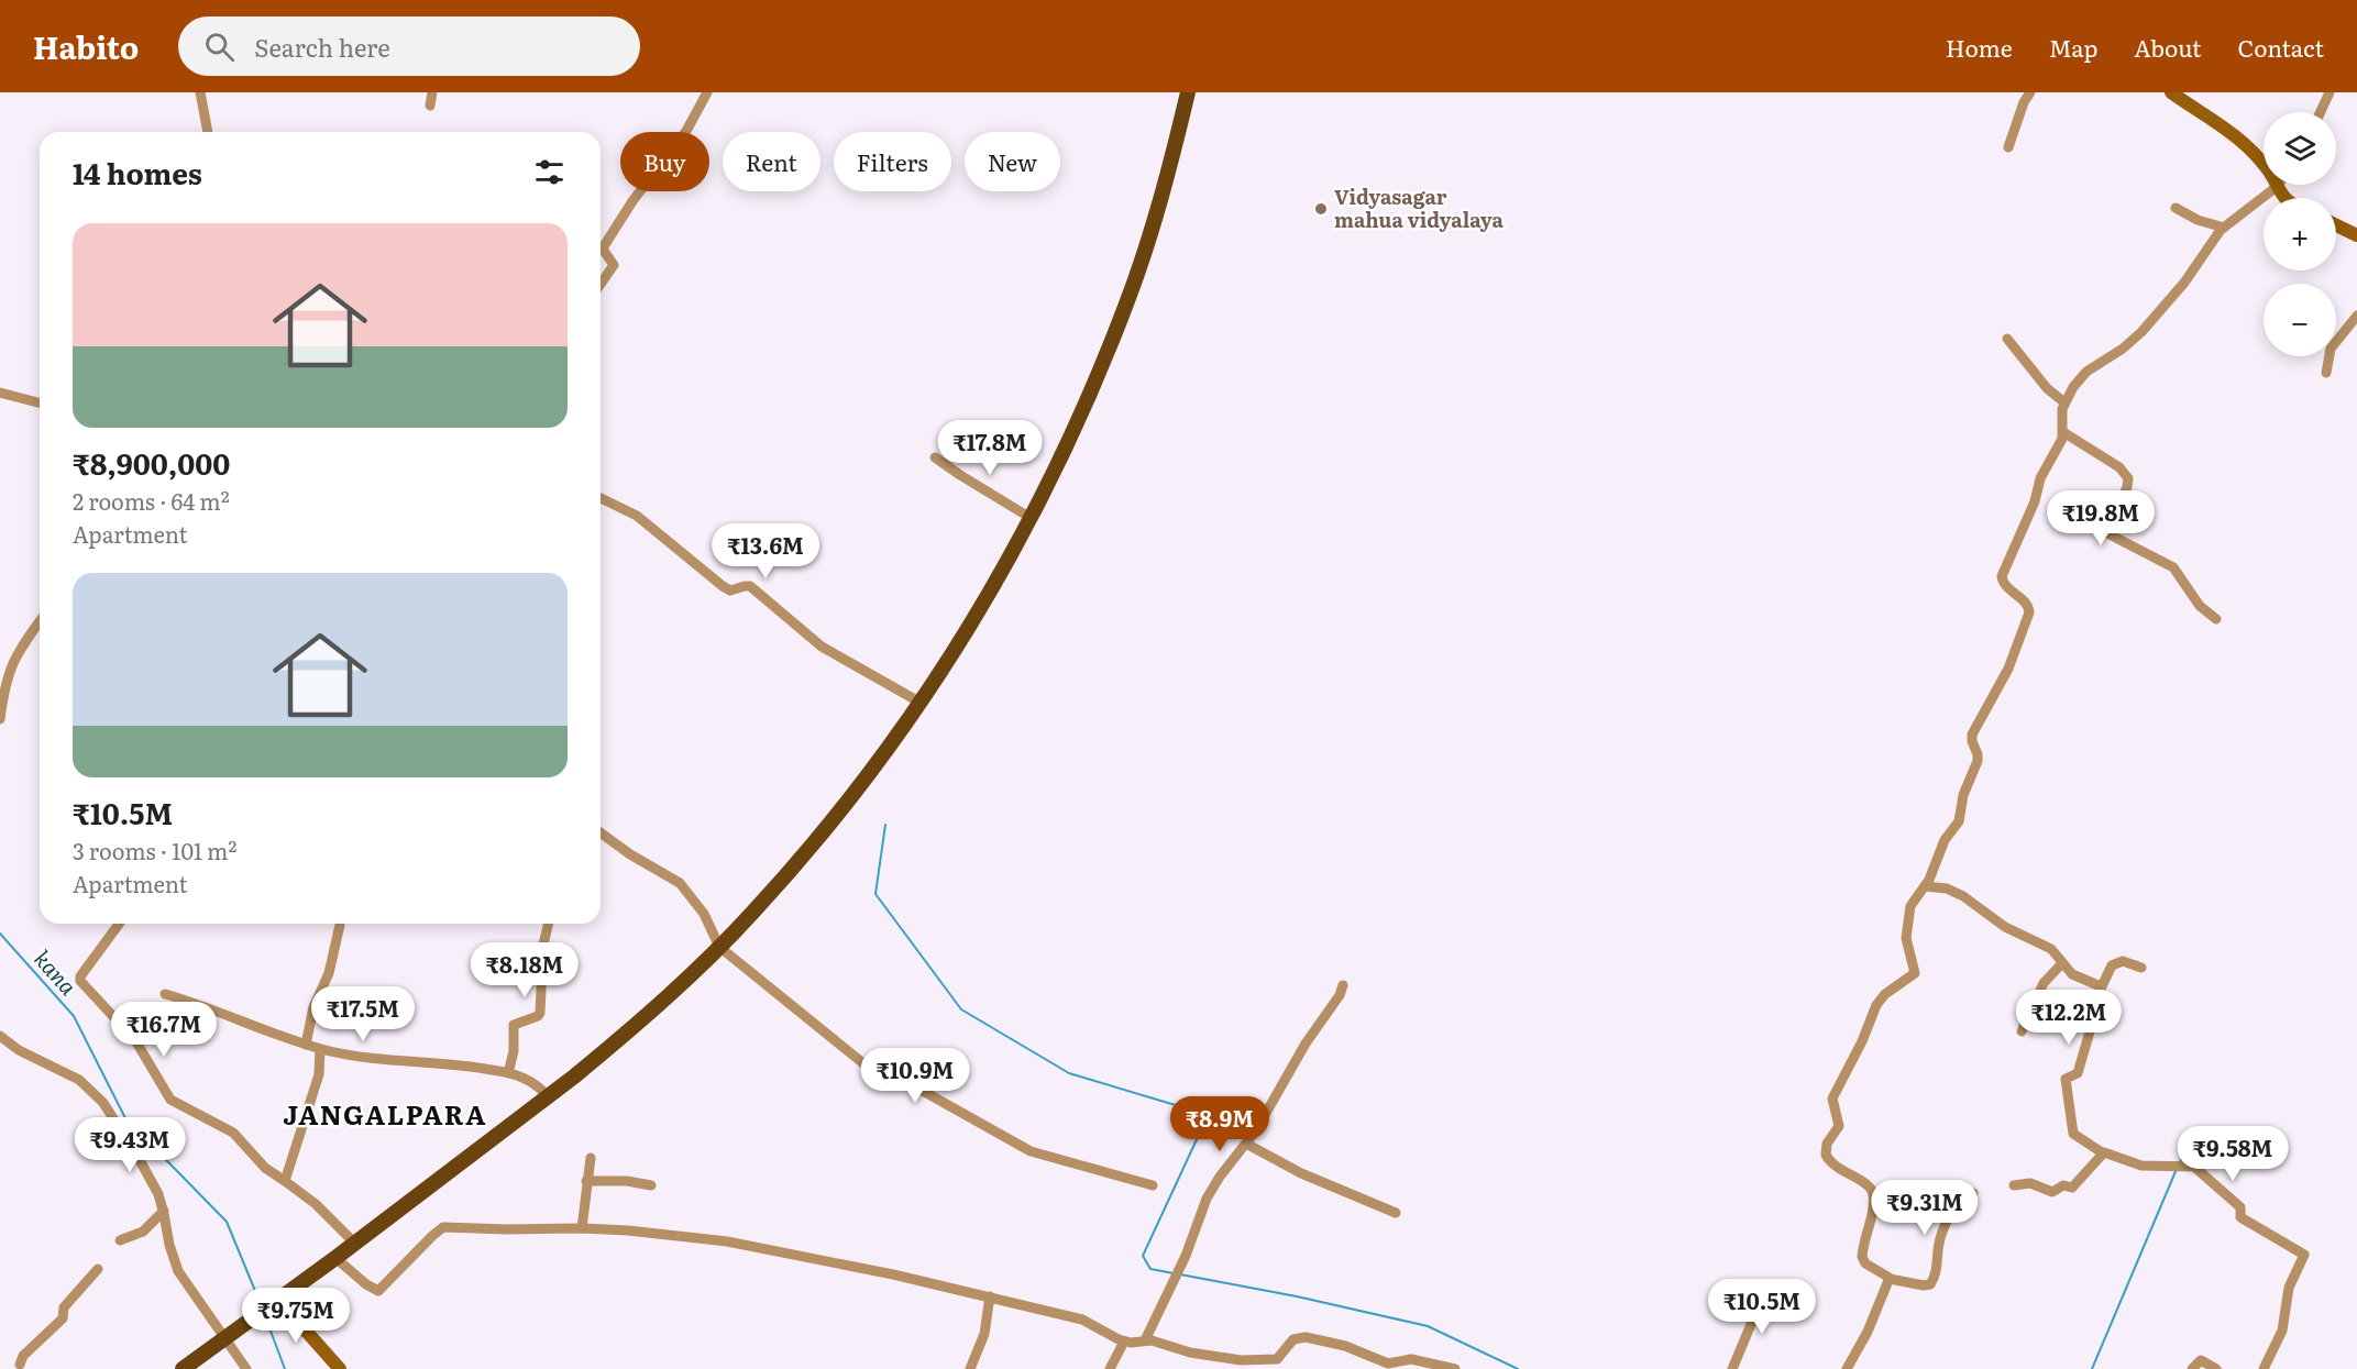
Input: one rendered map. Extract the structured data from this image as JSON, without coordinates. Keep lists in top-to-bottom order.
{
  "districts": ["JANGALPARA"],
  "water": ["kana"],
  "places": ["Vidyasagar mahua vidyalaya"],
  "page": {
    "header": "Habito",
    "search": "Search here",
    "nav": [
      "Home",
      "Map",
      "About",
      "Contact"
    ],
    "map_buttons": ["+", "−"],
    "chip": [
      "Buy",
      "Rent",
      "Filters",
      "New"
    ],
    "heading": "14 homes",
    "list": [
      {
        "name": "₹8,900,000",
        "note": "2 rooms · 64 m² · Apartment"
      },
      {
        "name": "₹10.5M",
        "note": "3 rooms · 101 m² · Apartment"
      }
    ],
    "price": [
      "₹17.8M",
      "₹19.8M",
      "₹13.6M",
      "₹8.18M",
      "₹17.5M",
      "₹12.2M",
      "₹16.7M",
      "₹10.9M",
      "₹8.9M",
      "₹9.43M",
      "₹9.58M",
      "₹9.31M",
      "₹10.5M",
      "₹9.75M"
    ]
  }
}
